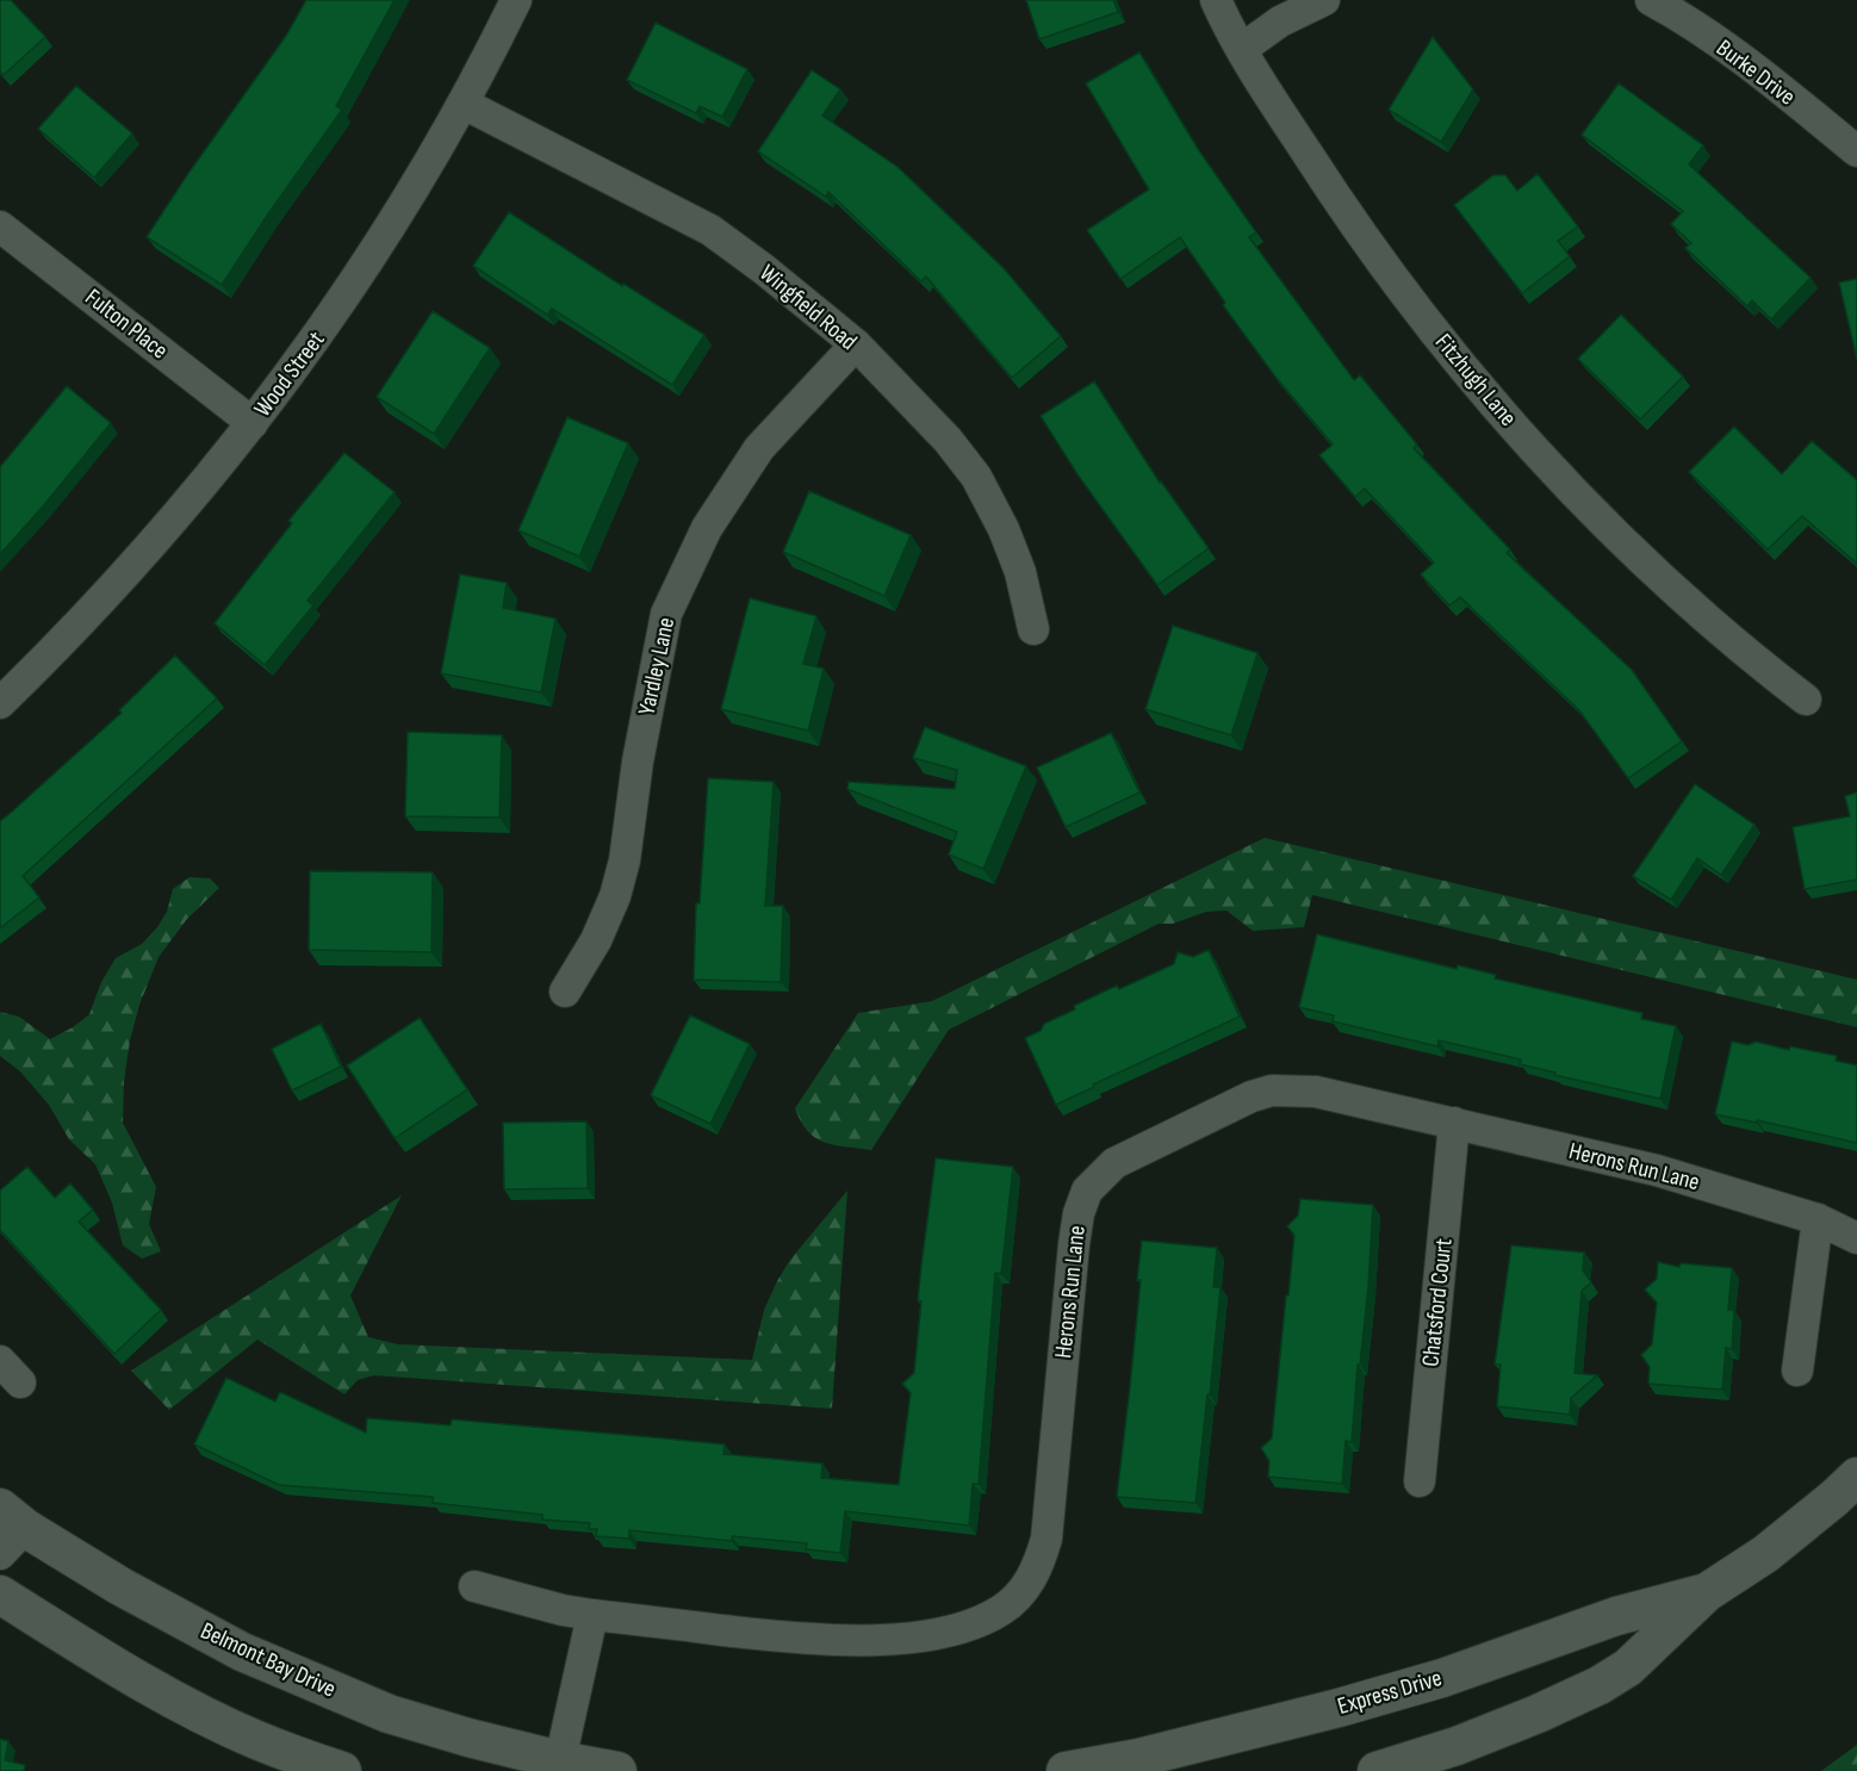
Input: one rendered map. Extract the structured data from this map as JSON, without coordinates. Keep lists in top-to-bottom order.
{
  "streets": {
    "street": [
      "Burke Drive",
      "Wingfield Road",
      "Fulton Place",
      "Wood Street",
      "Fitzhugh Lane",
      "Yardley Lane",
      "Herons Run Lane",
      "Chatsford Court",
      "Belmont Bay Drive",
      "Express Drive"
    ]
  },
  "crossings": [
    ["Wingfield Road", "Wood Street"],
    ["Wingfield Road", "Yardley Lane"],
    ["Fulton Place", "Wood Street"],
    ["Herons Run Lane", "Chatsford Court"]
  ]
}
